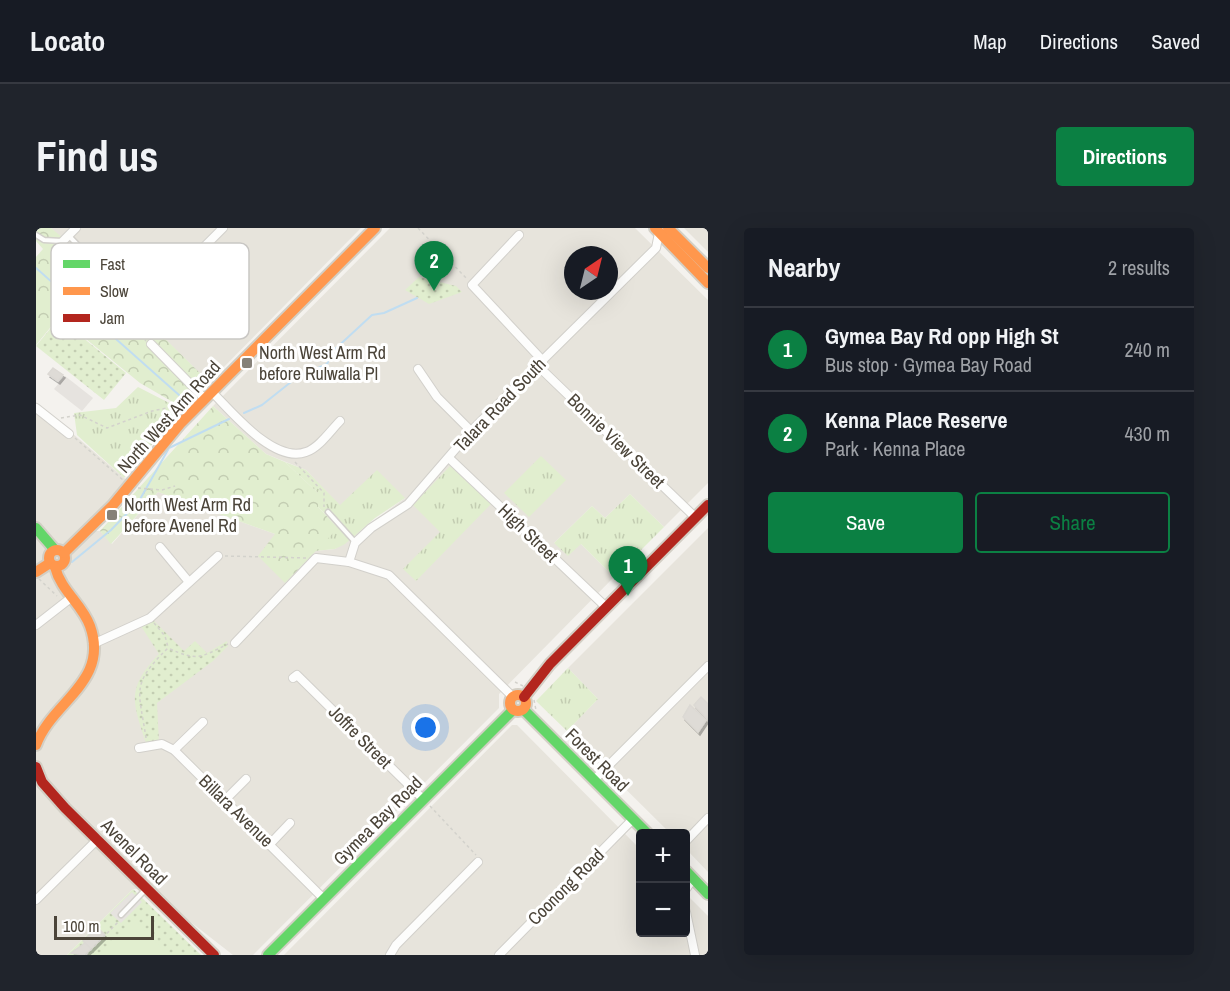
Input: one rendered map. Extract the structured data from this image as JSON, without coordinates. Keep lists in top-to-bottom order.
{
  "streets": {
    "street": [
      "Talara Road South",
      "North West Arm Road",
      "Bonnie View Street",
      "High Street",
      "Joffre Street",
      "Forest Road",
      "Billara Avenue",
      "Gymea Bay Road",
      "Avenel Road",
      "Coonong Road"
    ]
  },
  "crossings": [
    ["Talara Road South", "Bonnie View Street"],
    ["Talara Road South", "High Street"],
    ["Joffre Street", "Gymea Bay Road"],
    ["Forest Road", "Gymea Bay Road"],
    ["Forest Road", "Coonong Road"],
    ["Billara Avenue", "Gymea Bay Road"]
  ],
  "places": {
    "transit": ["North West Arm Rd before Rulwalla Pl", "North West Arm Rd before Avenel Rd"]
  },
  "legend": ["Fast", "Slow", "Jam"],
  "scale_bar": "100 m",
  "north": "top right",
  "page": {
    "header": "Locato",
    "nav": ["Map", "Directions", "Saved"],
    "buttons": [
      "Directions",
      ["Save", "Share"]
    ],
    "title": "Find us",
    "heading": ["Nearby", "2 results"],
    "pins": ["2", "1"],
    "list": [
      {
        "mark": "1",
        "name": "Gymea Bay Rd opp High St",
        "note": "Bus stop · Gymea Bay Road",
        "value": "240 m"
      },
      {
        "mark": "2",
        "name": "Kenna Place Reserve",
        "note": "Park · Kenna Place",
        "value": "430 m"
      }
    ],
    "map_buttons": ["+", "−"],
    "scale": "100 m"
  }
}
